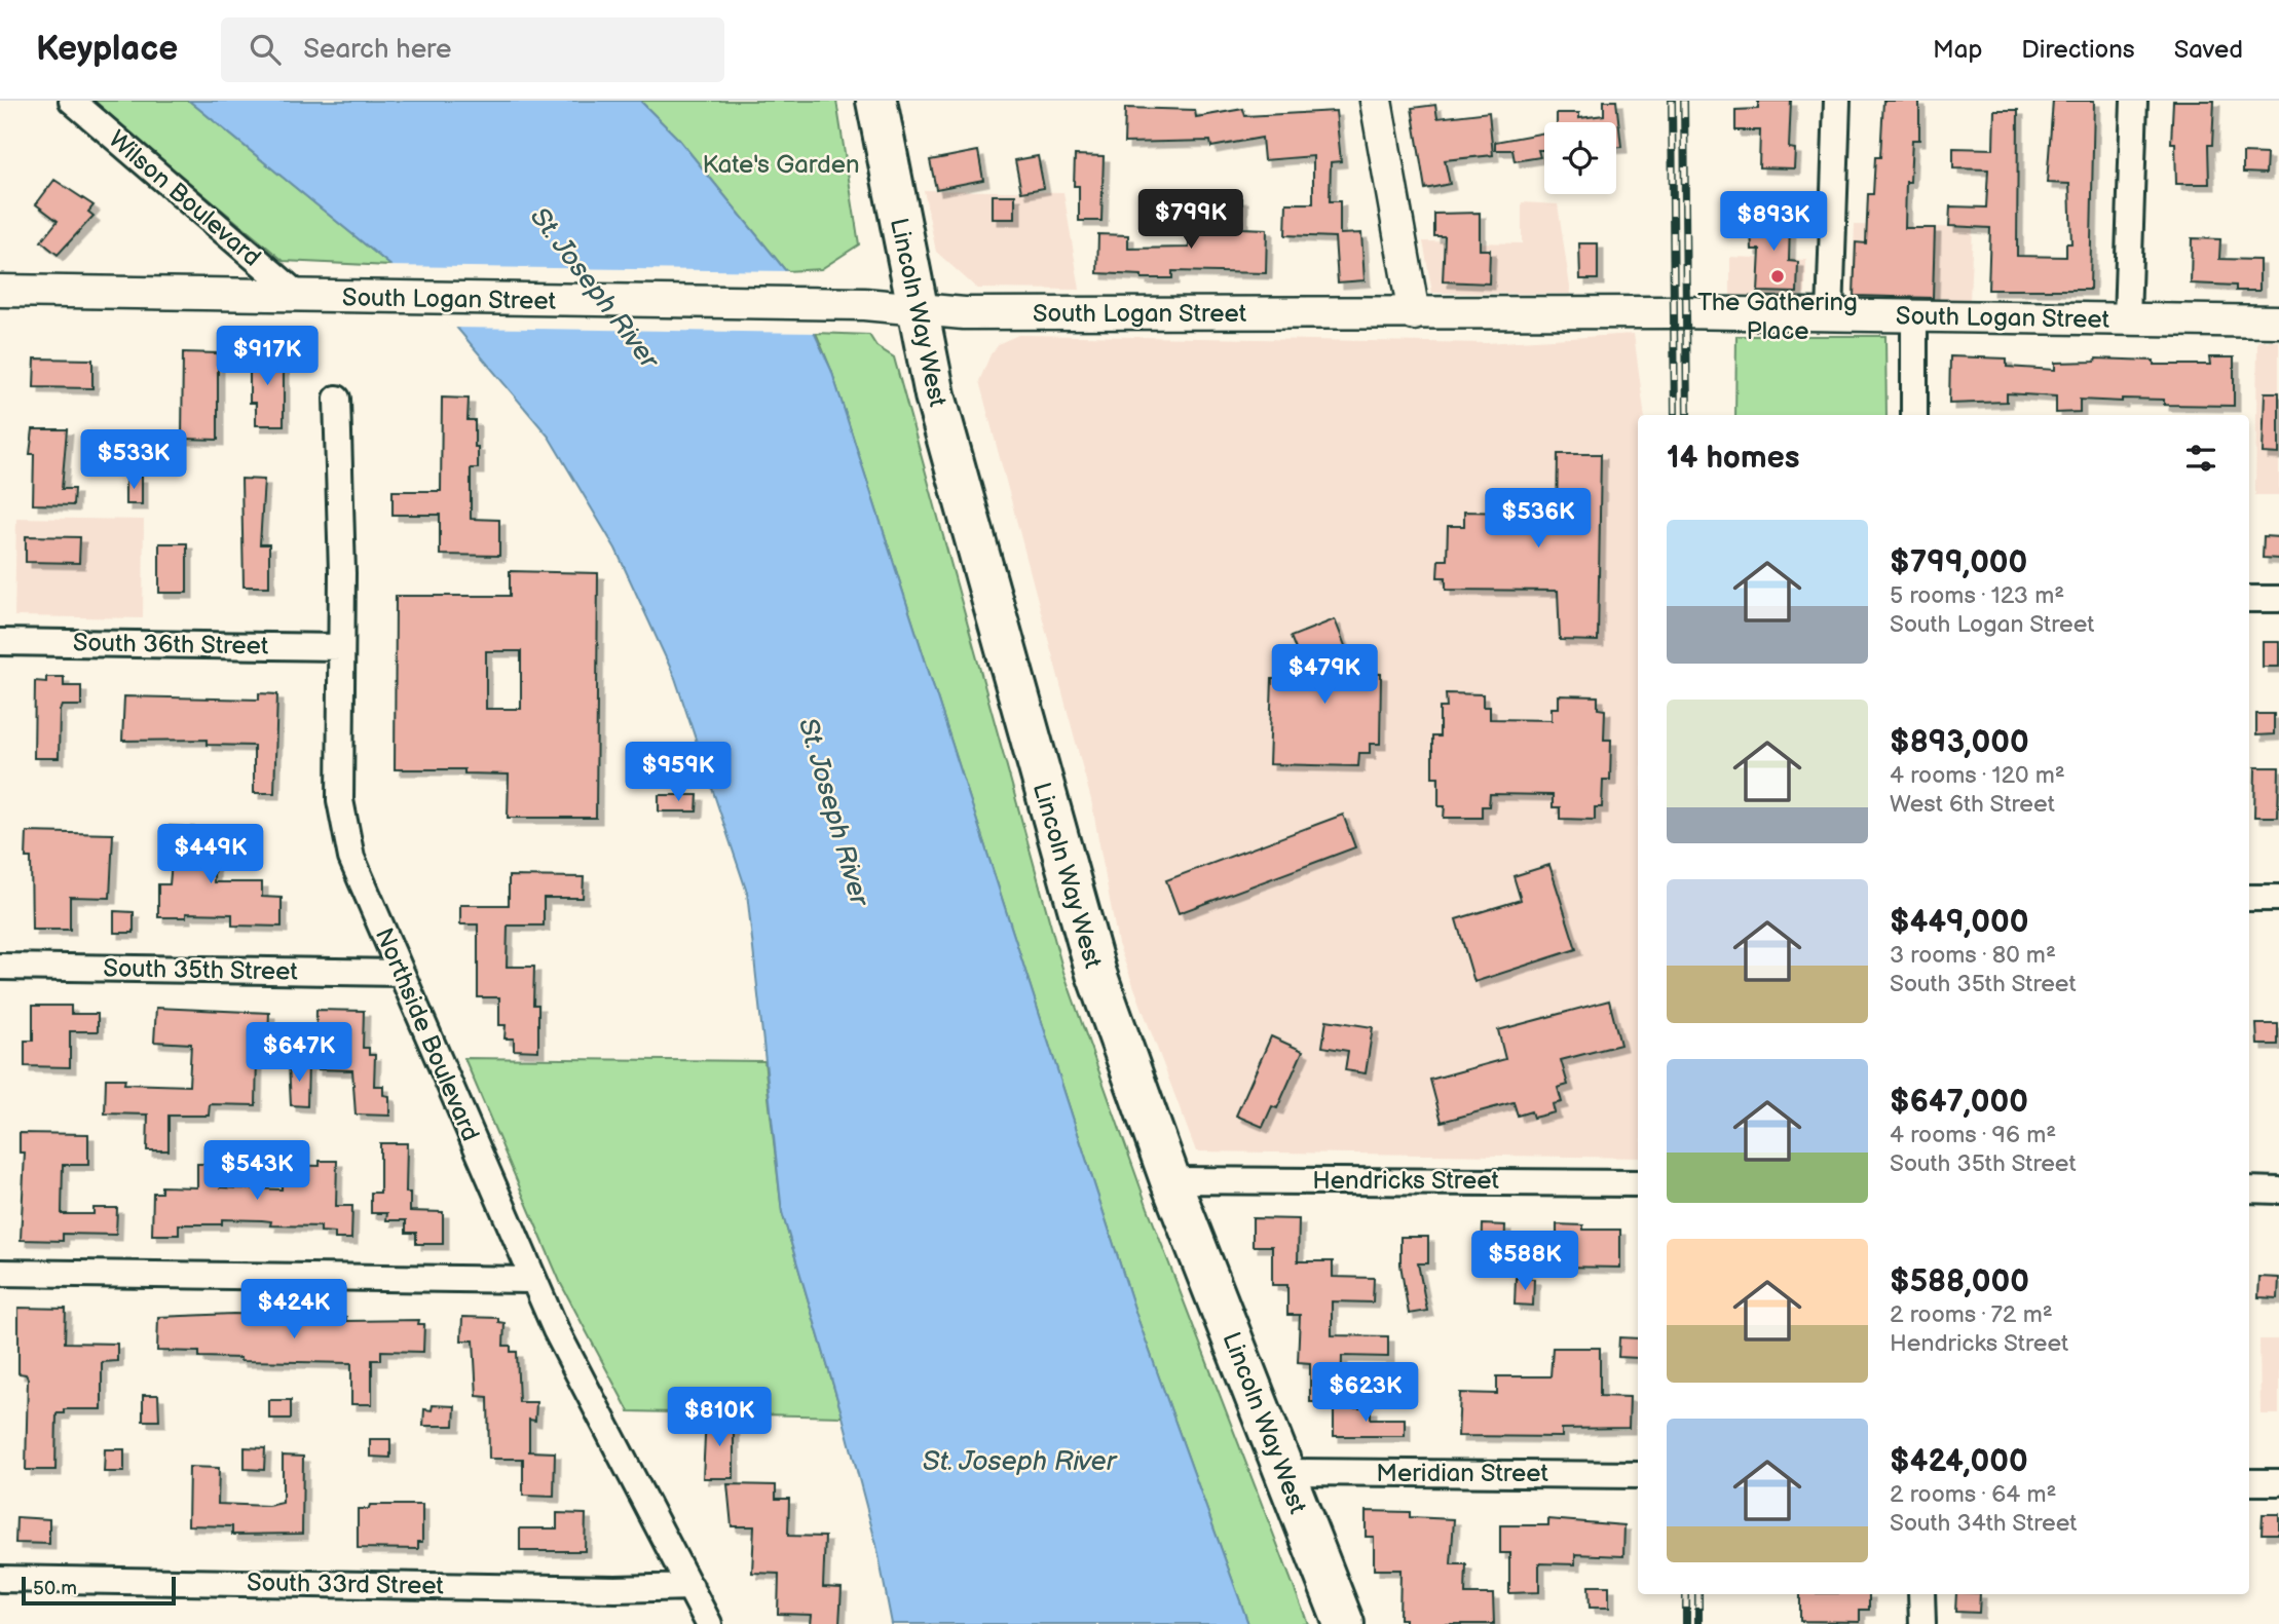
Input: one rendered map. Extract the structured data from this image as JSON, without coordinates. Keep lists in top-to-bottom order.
{
  "streets": {
    "main road": ["Lincoln Way West"],
    "street": [
      "Wilson Boulevard",
      "South Logan Street",
      "South 36th Street",
      "South 35th Street",
      "Northside Boulevard",
      "Hendricks Street",
      "Meridian Street",
      "South 33rd Street"
    ]
  },
  "crossings": [
    ["Wilson Boulevard", "South Logan Street"],
    ["South Logan Street", "Lincoln Way West"],
    ["Lincoln Way West", "Hendricks Street"],
    ["Lincoln Way West", "Meridian Street"],
    ["South 36th Street", "Northside Boulevard"],
    ["South 35th Street", "Northside Boulevard"],
    ["Northside Boulevard", "South 33rd Street"]
  ],
  "water": ["St. Joseph River"],
  "parks": ["Kate's Garden"],
  "places": ["The Gathering Place"],
  "scale_bar": "50 m",
  "page": {
    "header": "Keyplace",
    "search": "Search here",
    "nav": ["Map", "Directions", "Saved"],
    "price": [
      "$799K",
      "$893K",
      "$917K",
      "$533K",
      "$536K",
      "$479K",
      "$959K",
      "$449K",
      "$647K",
      "$543K",
      "$588K",
      "$424K",
      "$623K",
      "$810K"
    ],
    "heading": "14 homes",
    "list": [
      {
        "name": "$799,000",
        "note": "5 rooms · 123 m² · South Logan Street"
      },
      {
        "name": "$893,000",
        "note": "4 rooms · 120 m² · West 6th Street"
      },
      {
        "name": "$449,000",
        "note": "3 rooms · 80 m² · South 35th Street"
      },
      {
        "name": "$647,000",
        "note": "4 rooms · 96 m² · South 35th Street"
      },
      {
        "name": "$588,000",
        "note": "2 rooms · 72 m² · Hendricks Street"
      },
      {
        "name": "$424,000",
        "note": "2 rooms · 64 m² · South 34th Street"
      }
    ],
    "scale": "50 m"
  }
}
